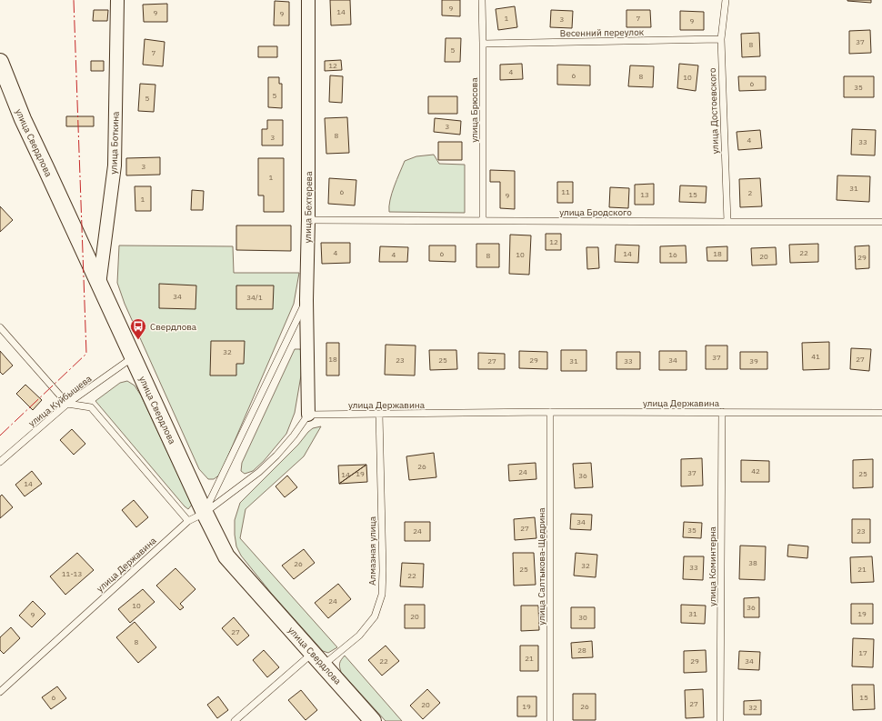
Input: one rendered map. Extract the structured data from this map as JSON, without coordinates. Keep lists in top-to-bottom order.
{
  "streets": {
    "street": ["улица Свердлова", "улица Боткина", "улица Бехтерева"],
    "lane": [
      "Весенний переулок",
      "улица Брюсова",
      "улица Достоевского",
      "улица Бродского",
      "улица Куйбышева",
      "улица Державина",
      "Алмазная улица",
      "улица Салтыкова-Щедрина",
      "улица Коминтерна"
    ]
  },
  "crossings": [
    ["Весенний переулок", "улица Брюсова"],
    ["Весенний переулок", "улица Достоевского"],
    ["улица Брюсова", "улица Бродского"],
    ["улица Достоевского", "улица Бродского"],
    ["улица Свердлова", "улица Боткина"],
    ["улица Свердлова", "улица Куйбышева"],
    ["улица Свердлова", "улица Державина"],
    ["улица Свердлова", "Алмазная улица"],
    ["улица Бехтерева", "улица Бродского"],
    ["улица Бехтерева", "улица Державина"],
    ["улица Державина", "Алмазная улица"],
    ["улица Державина", "улица Салтыкова-Щедрина"],
    ["улица Державина", "улица Коминтерна"]
  ],
  "places": {
    "bus stop": ["Свердлова"]
  },
  "house_numbers": [
    "9",
    "14",
    "9",
    "9",
    "1",
    "7",
    "3",
    "9",
    "37",
    "8",
    "5",
    "7",
    "12",
    "4",
    "6",
    "8",
    "10",
    "6",
    "35",
    "5",
    "5",
    "3",
    "8",
    "3",
    "4",
    "33",
    "3",
    "1",
    "31",
    "6",
    "11",
    "2",
    "13",
    "15",
    "9",
    "1",
    "12",
    "4",
    "22",
    "6",
    "14",
    "18",
    "4",
    "10",
    "16",
    "8",
    "20",
    "29",
    "34",
    "34/1",
    "32",
    "41",
    "37",
    "18",
    "27",
    "23",
    "25",
    "29",
    "34",
    "27",
    "31",
    "33",
    "39",
    "26",
    "42",
    "24",
    "37",
    "19",
    "25",
    "14",
    "36",
    "14",
    "34",
    "27",
    "35",
    "24",
    "23",
    "38",
    "26",
    "32",
    "33",
    "25",
    "21",
    "11-13",
    "22",
    "24",
    "10",
    "36",
    "31",
    "19",
    "9",
    "20",
    "30",
    "27",
    "8",
    "28",
    "17",
    "21",
    "22",
    "29",
    "34",
    "6",
    "15",
    "27",
    "20",
    "19",
    "26",
    "32"
  ]
}
